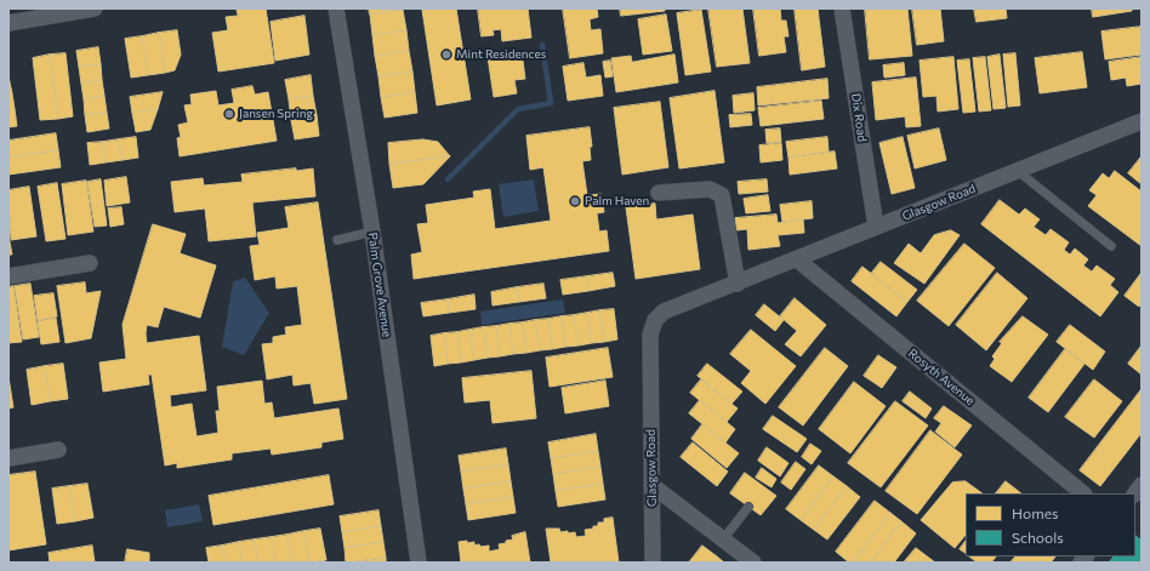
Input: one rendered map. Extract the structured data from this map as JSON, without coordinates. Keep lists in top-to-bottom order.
{
  "streets": {
    "street": [
      "Dix Road",
      "Glasgow Road",
      "Palm Grove Avenue",
      "Rosyth Avenue"
    ]
  },
  "crossings": [
    ["Dix Road", "Glasgow Road"],
    ["Glasgow Road", "Rosyth Avenue"]
  ],
  "places": ["Mint Residences", "Jansen Spring", "Palm Haven"],
  "legend": ["Homes", "Schools"]
}
